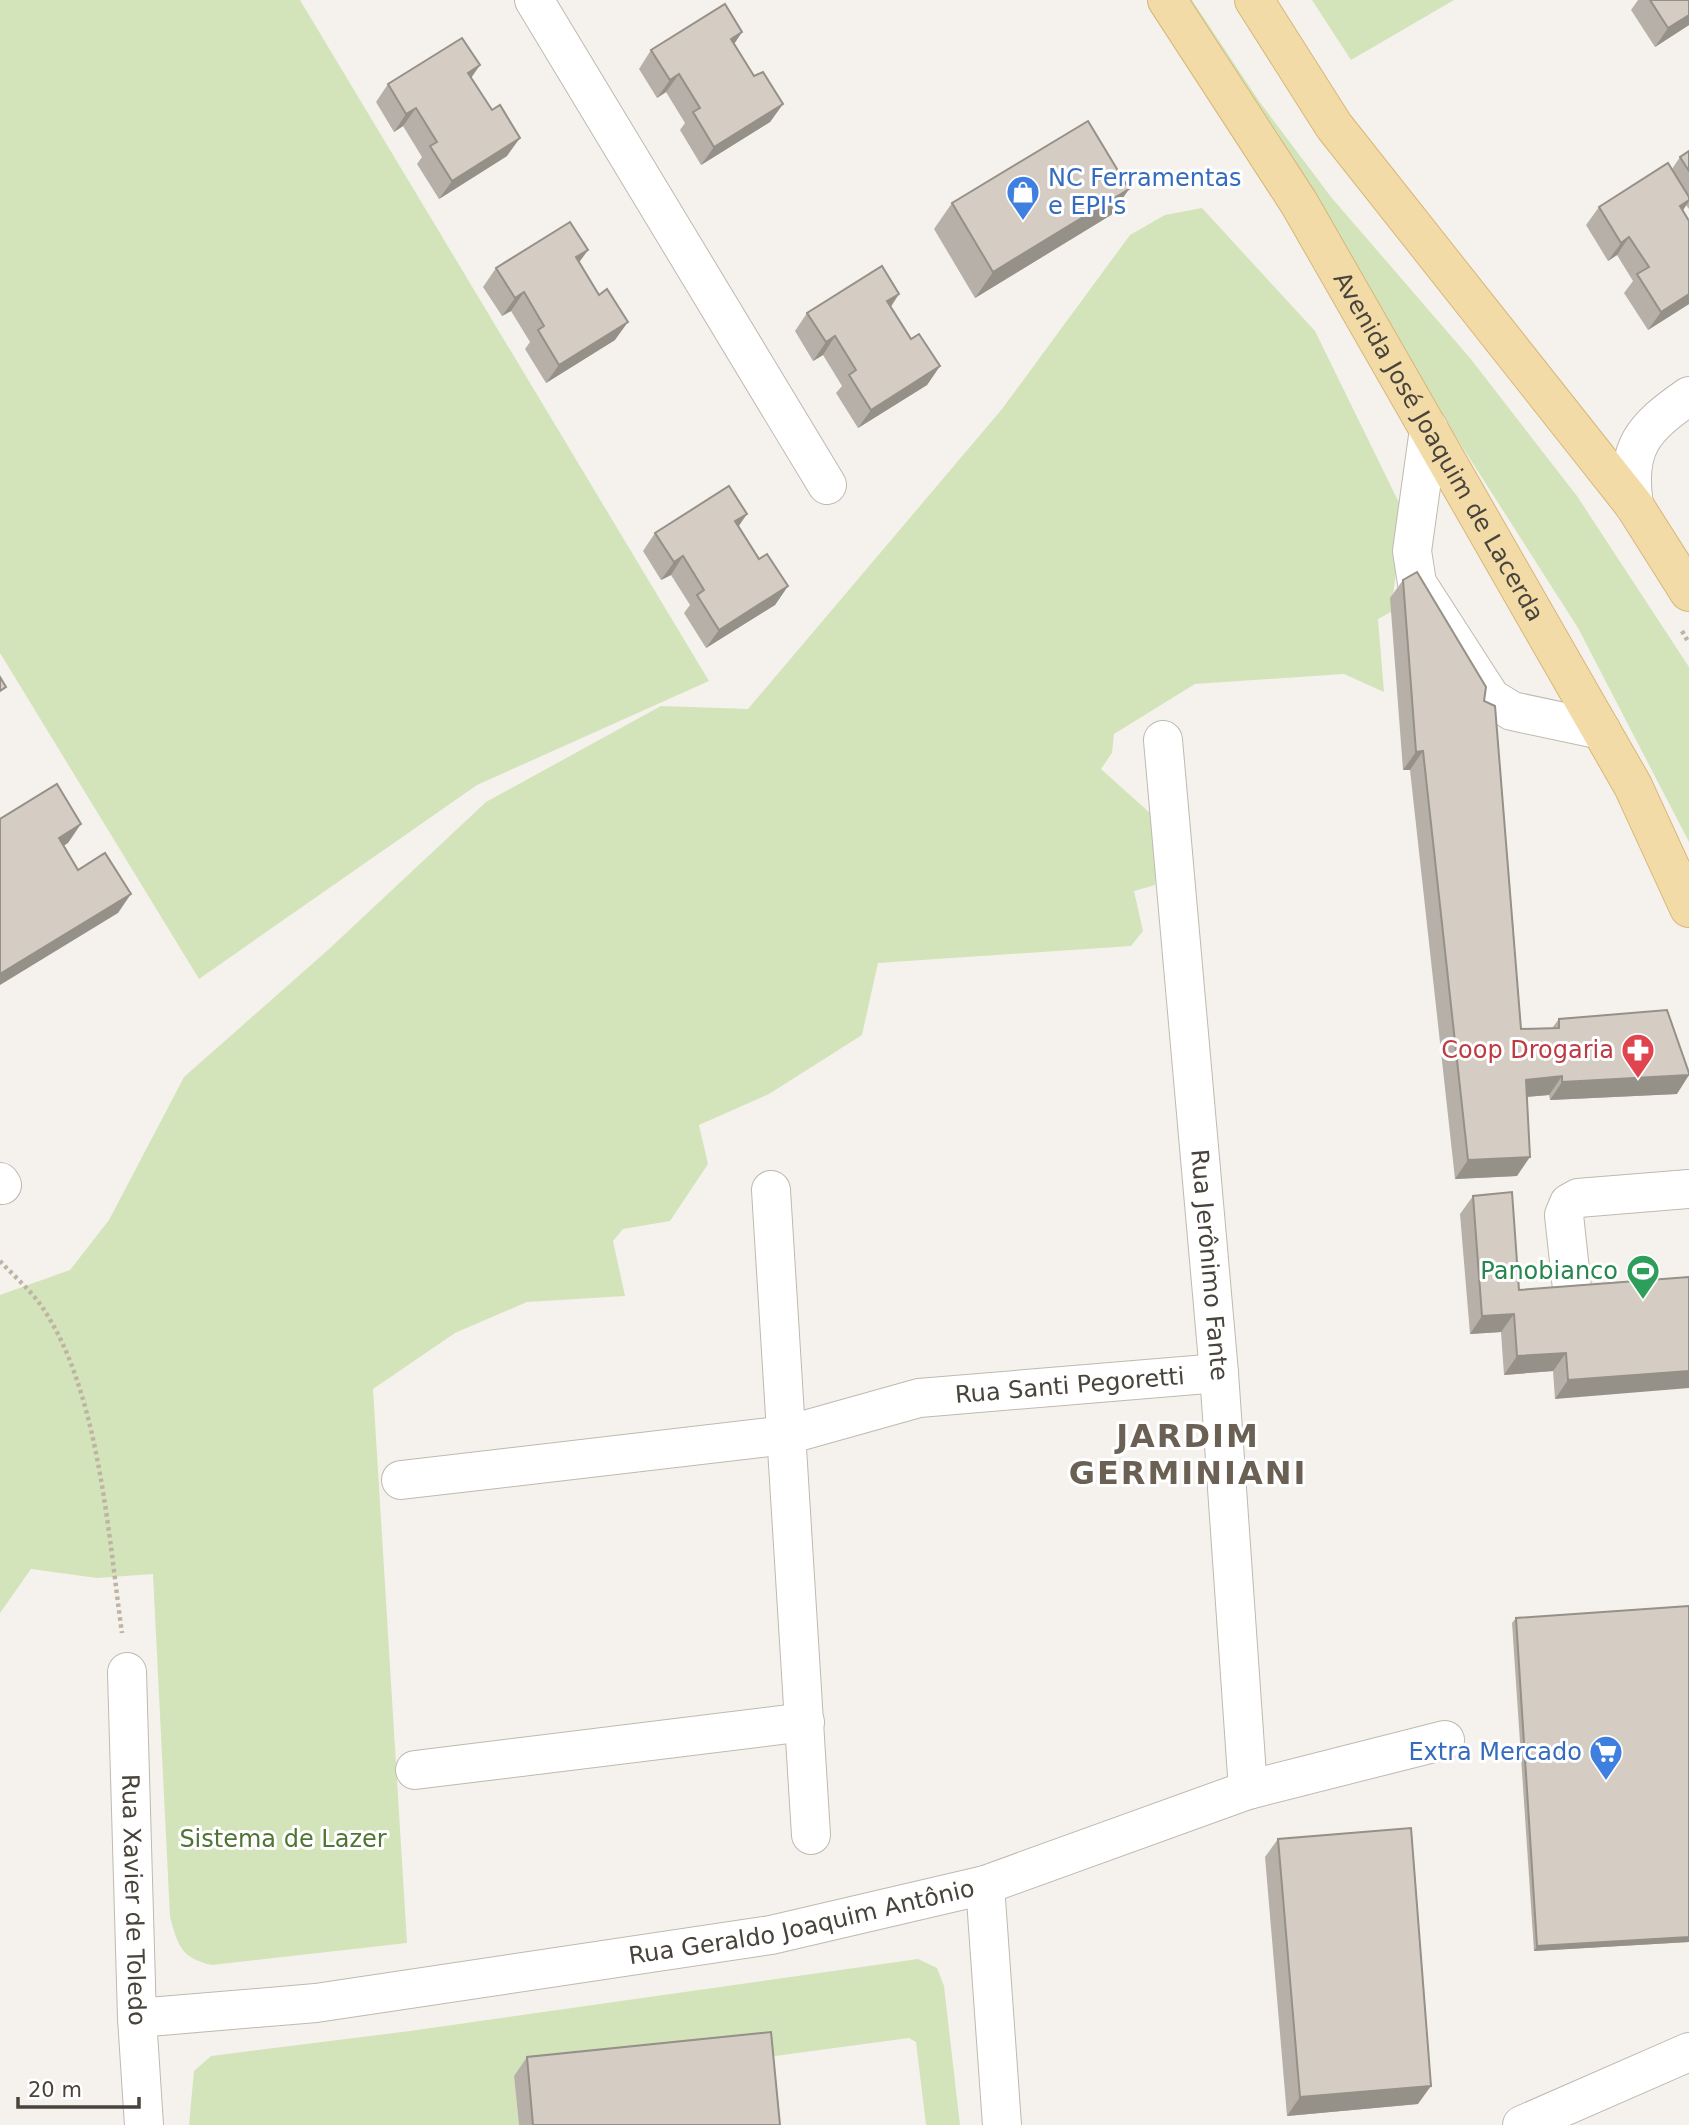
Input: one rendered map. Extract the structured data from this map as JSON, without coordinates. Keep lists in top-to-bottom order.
{
  "streets": {
    "main road": ["Avenida José Joaquim de Lacerda"],
    "street": [
      "Rua Jerônimo Fante",
      "Rua Santi Pegoretti",
      "Rua Xavier de Toledo",
      "Rua Geraldo Joaquim Antônio"
    ]
  },
  "crossings": [
    ["Rua Jerônimo Fante", "Rua Santi Pegoretti"],
    ["Rua Jerônimo Fante", "Rua Geraldo Joaquim Antônio"],
    ["Rua Xavier de Toledo", "Rua Geraldo Joaquim Antônio"]
  ],
  "districts": ["JARDIM GERMINIANI"],
  "parks": ["Sistema de Lazer"],
  "places": {
    "shop": ["NC Ferramentas e EPI's"],
    "pharmacy": ["Coop Drogaria"],
    "sports": ["Panobianco"],
    "supermarket": ["Extra Mercado"]
  },
  "scale_bar": "20 m"
}
